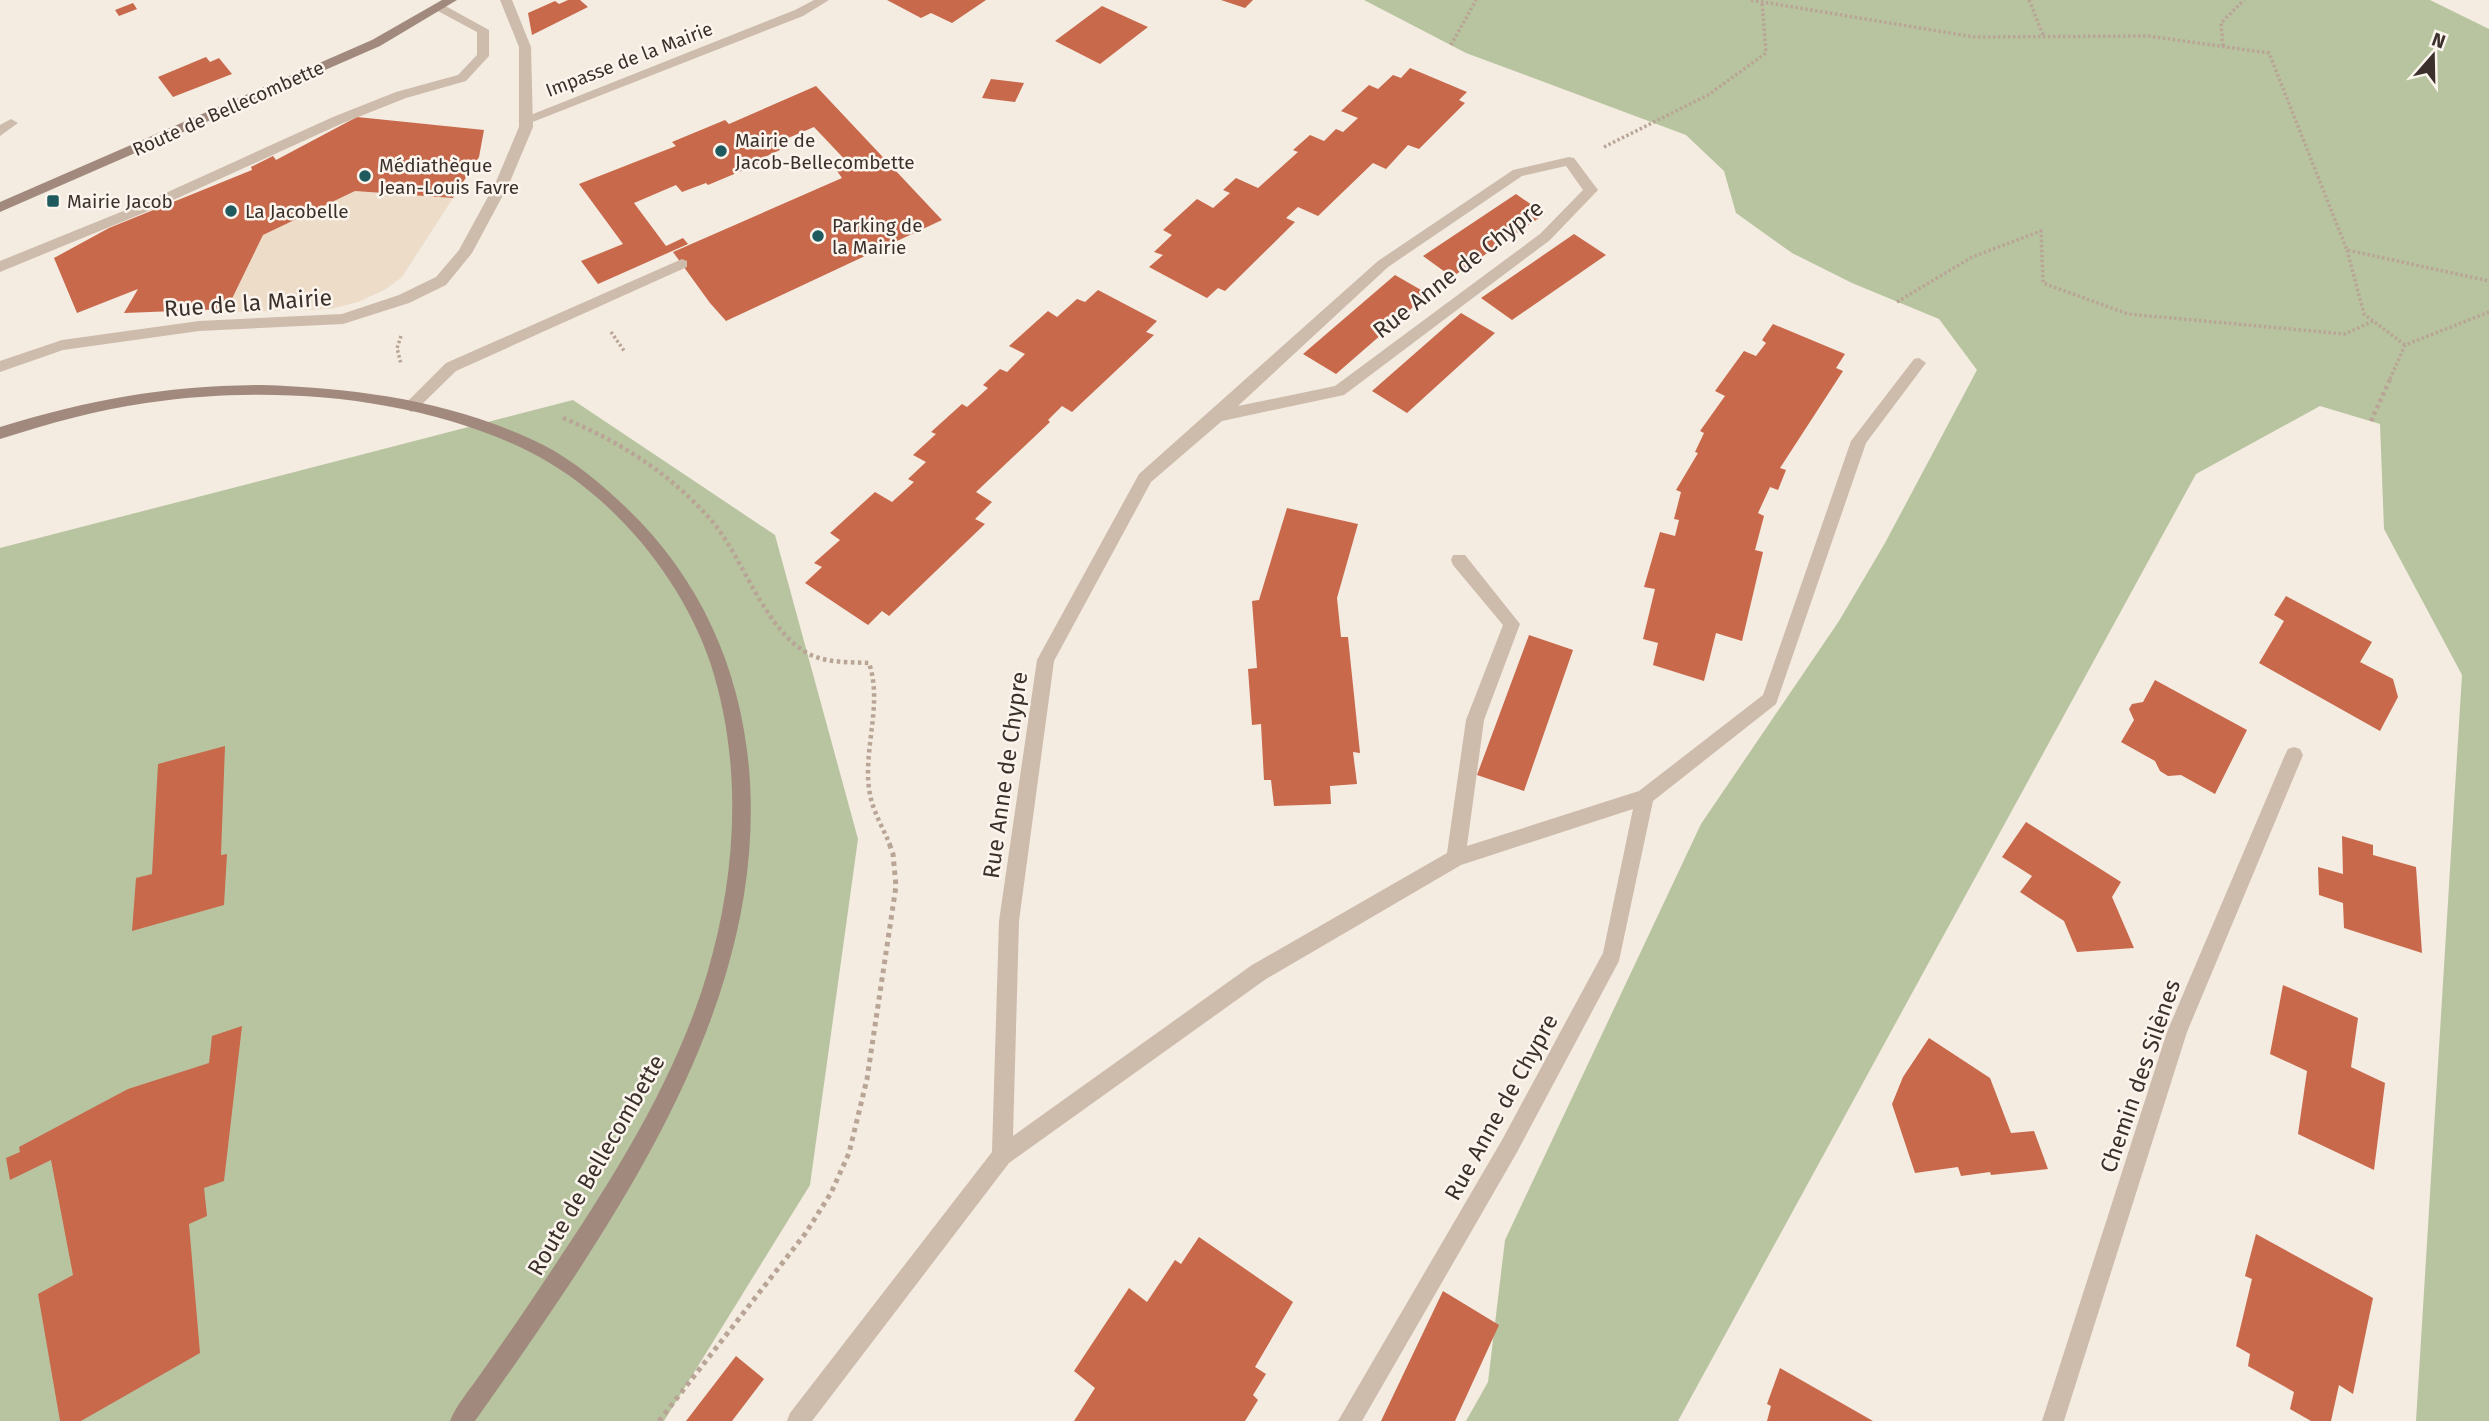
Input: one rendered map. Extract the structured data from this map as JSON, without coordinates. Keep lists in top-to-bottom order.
{
  "streets": {
    "street": [
      "Impasse de la Mairie",
      "Route de Bellecombette",
      "Rue Anne de Chypre",
      "Rue de la Mairie",
      "Chemin des Silènes"
    ]
  },
  "crossings": [
    ["Impasse de la Mairie", "Rue de la Mairie"]
  ],
  "places": {
    "other": [
      "Mairie de Jacob-Bellecombette",
      "Médiathèque Jean-Louis Favre",
      "La Jacobelle",
      "Parking de la Mairie"
    ],
    "transit": ["Mairie Jacob"]
  },
  "north": "top"
}
